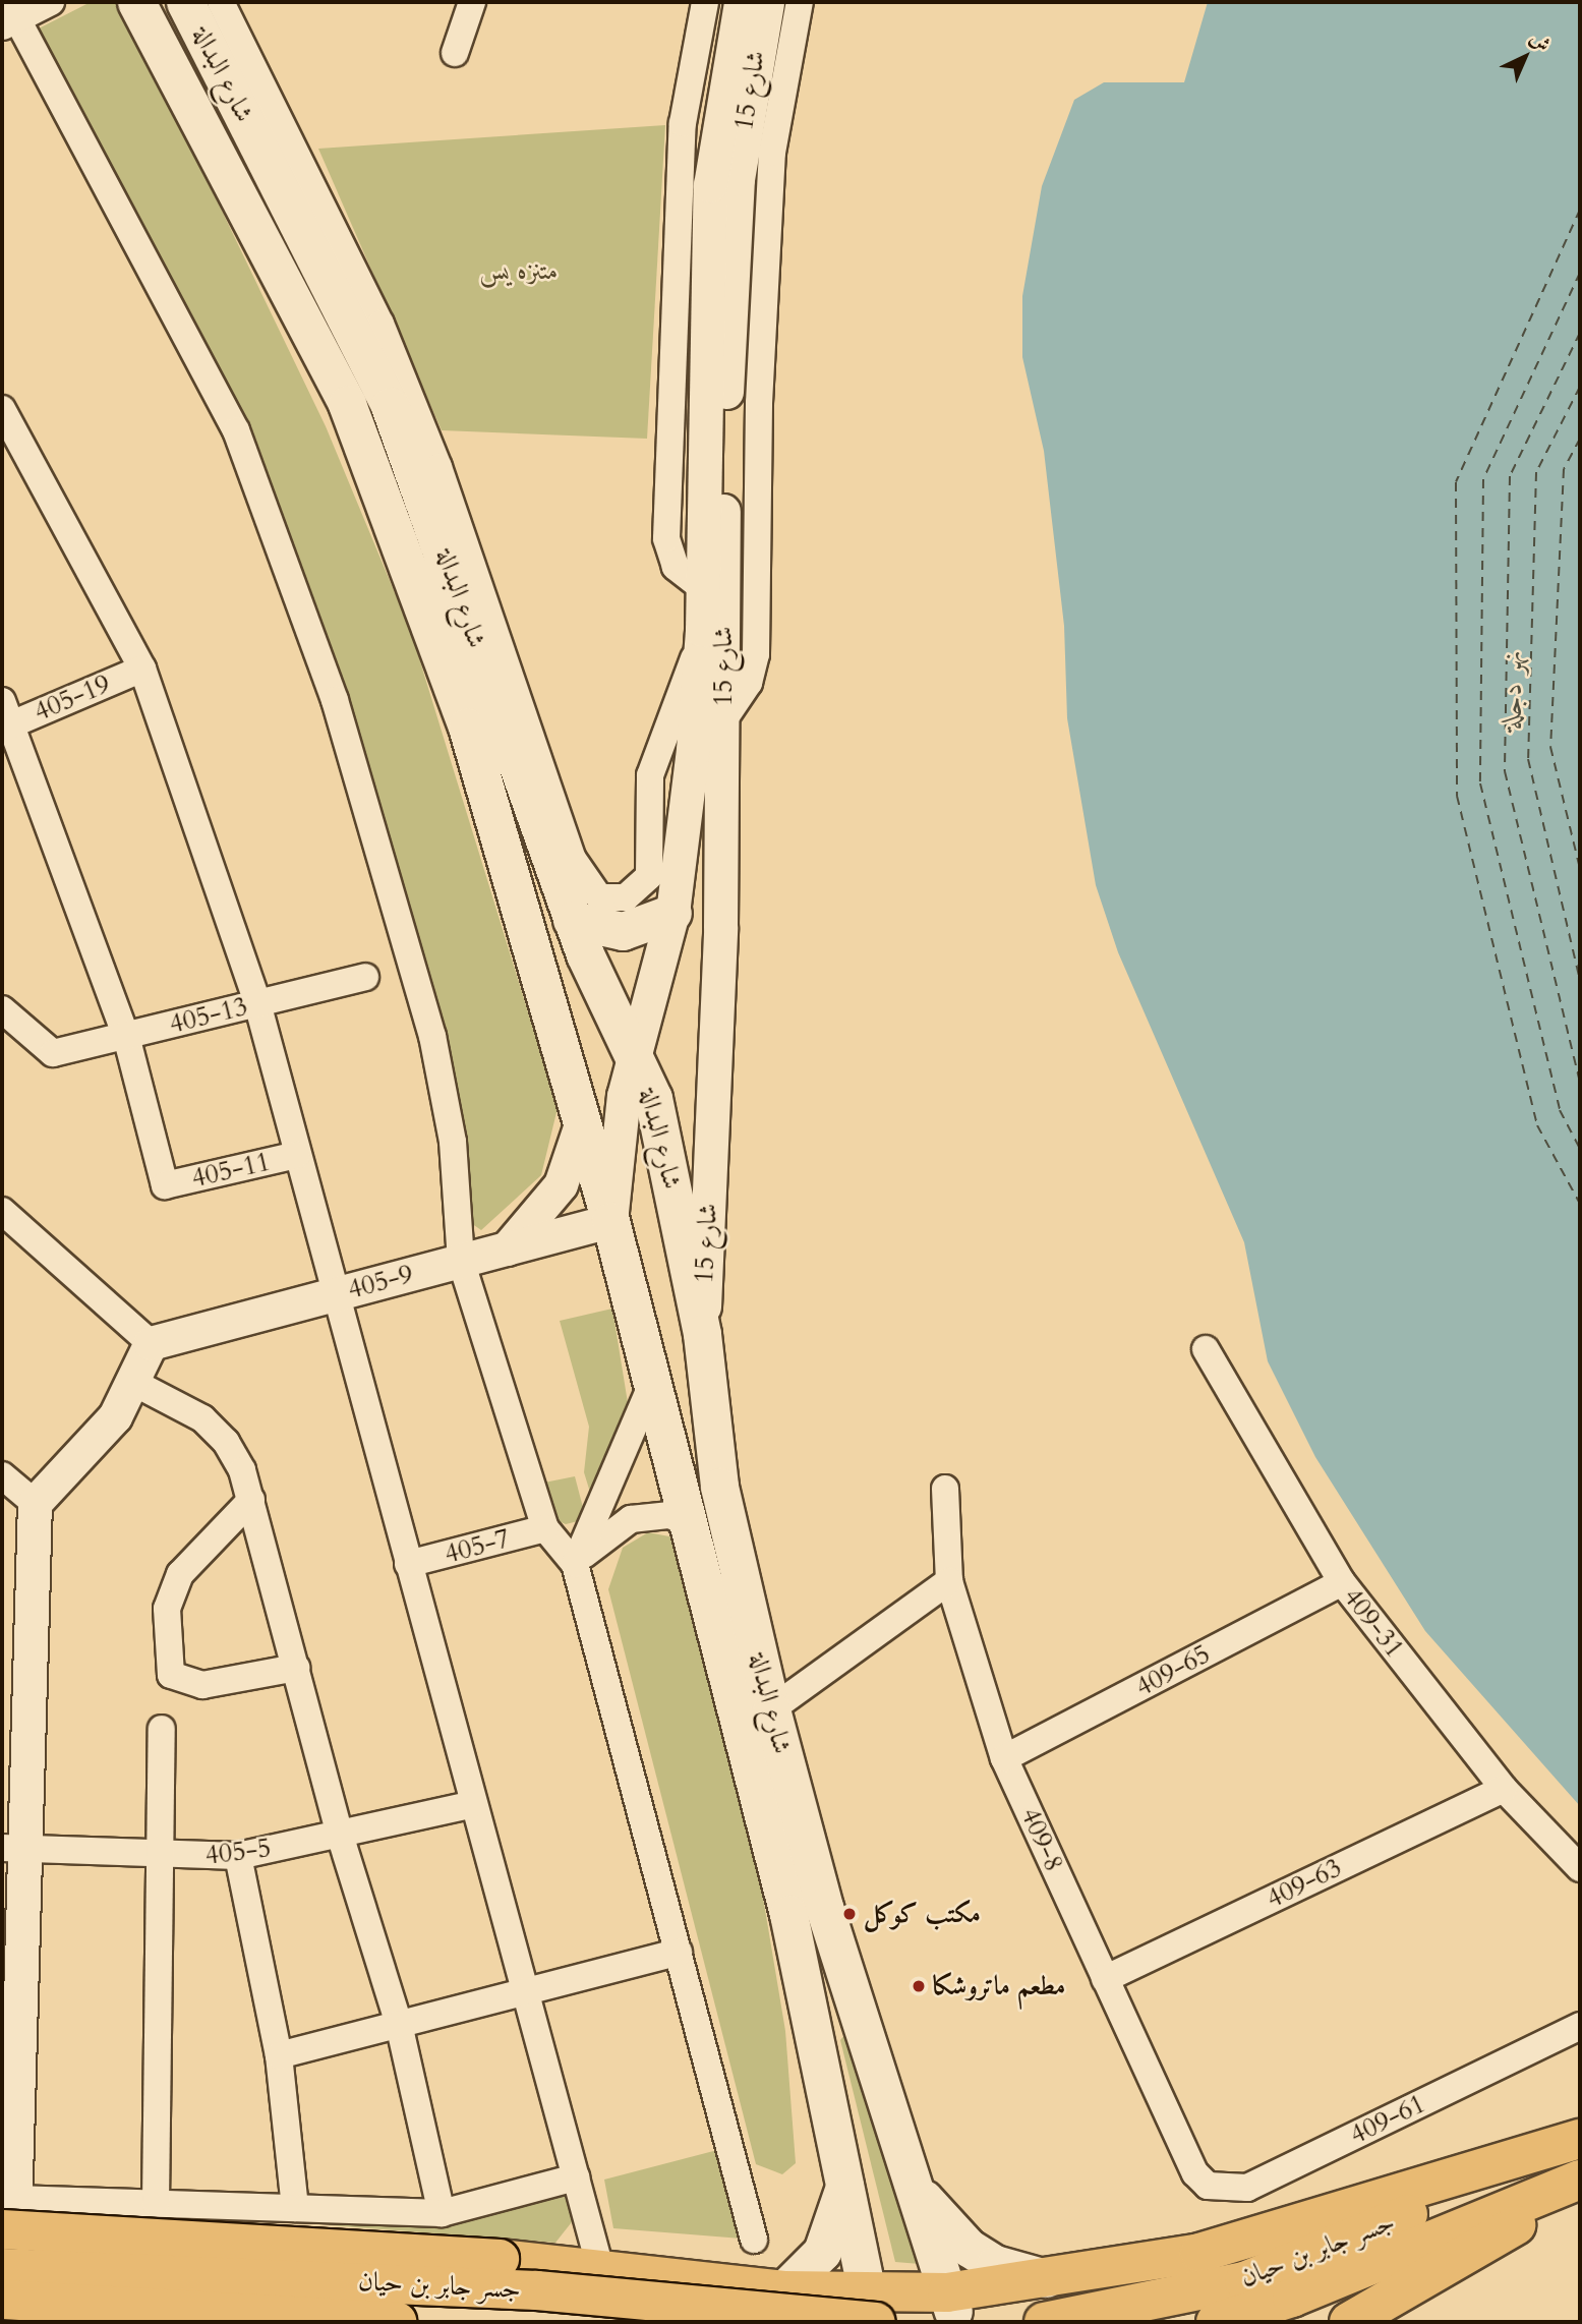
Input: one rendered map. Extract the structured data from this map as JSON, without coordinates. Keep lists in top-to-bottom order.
{
  "streets": {
    "main road": ["شارع البدالة", "جسر جابر بن حيان"],
    "street": [
      "شارع 15",
      "405-19",
      "405-13",
      "405-11",
      "405-9",
      "405-7",
      "409-31",
      "409-65",
      "409-8",
      "405-5",
      "409-63",
      "409-61"
    ]
  },
  "crossings": [
    ["شارع البدالة", "شارع 15"],
    ["شارع البدالة", "405-9"],
    ["شارع البدالة", "جسر جابر بن حيان"],
    ["شارع 15", "405-9"],
    ["405-13", "405-11"],
    ["409-31", "409-65"],
    ["409-31", "409-63"],
    ["409-65", "409-8"],
    ["409-8", "409-63"],
    ["409-8", "409-61"]
  ],
  "water": ["نهر دجلة"],
  "parks": ["متنزه يس"],
  "places": ["مكتب كوكل", "مطعم ماتروشكا"],
  "north": "top right"
}
